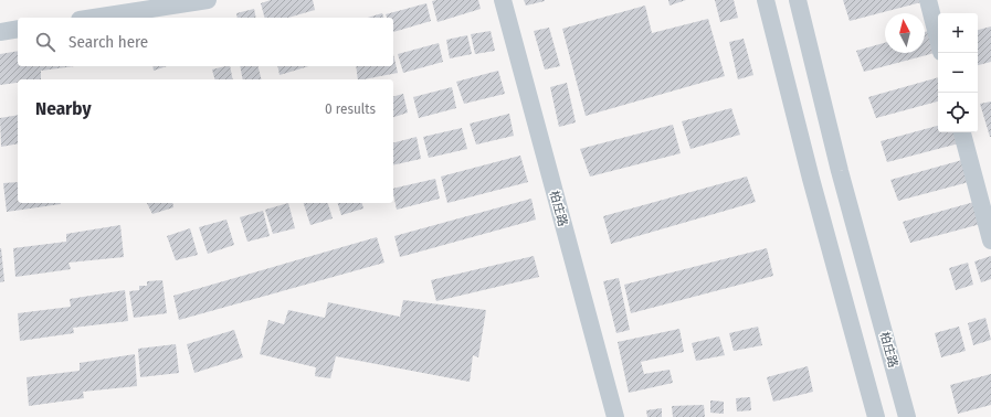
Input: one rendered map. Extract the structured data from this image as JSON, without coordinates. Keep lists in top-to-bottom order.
{
  "streets": {
    "street": ["柏庄路"]
  },
  "north": "top",
  "page": {
    "map_buttons": ["+", "−"],
    "search": "Search here",
    "heading": ["Nearby", "0 results"]
  }
}
